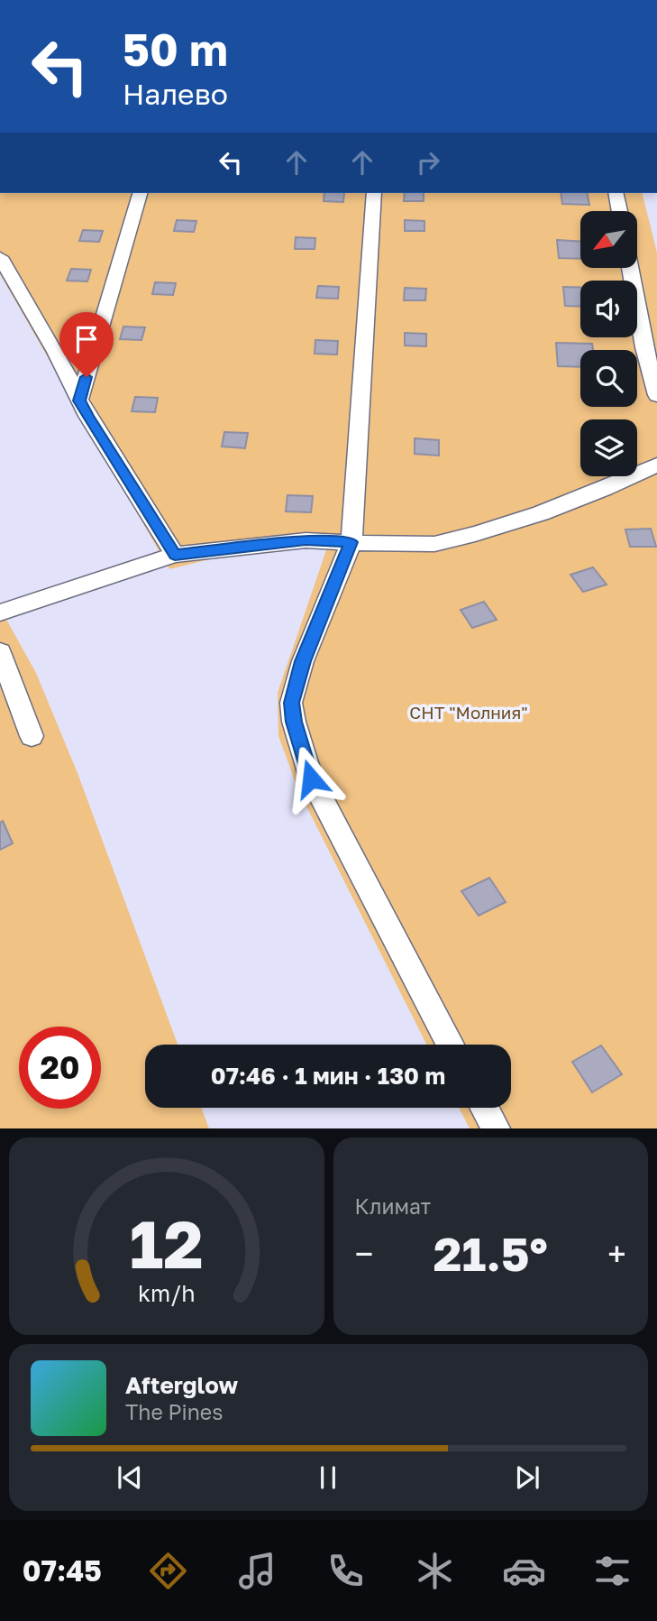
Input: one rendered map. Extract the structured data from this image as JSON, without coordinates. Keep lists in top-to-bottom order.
{
  "parks": ["СНТ \"Молния\""],
  "north": "bottom left",
  "page": {
    "turn": ["50 m", "Налево"],
    "limit": "20",
    "trip": "07:46 · 1 мин · 130 m",
    "tile": "Климат",
    "heat": ["−", "21.5°", "+"],
    "song": ["Afterglow", "The Pines"],
    "tabs": "07:45",
    "gauge": ["12", "km/h"]
  }
}
